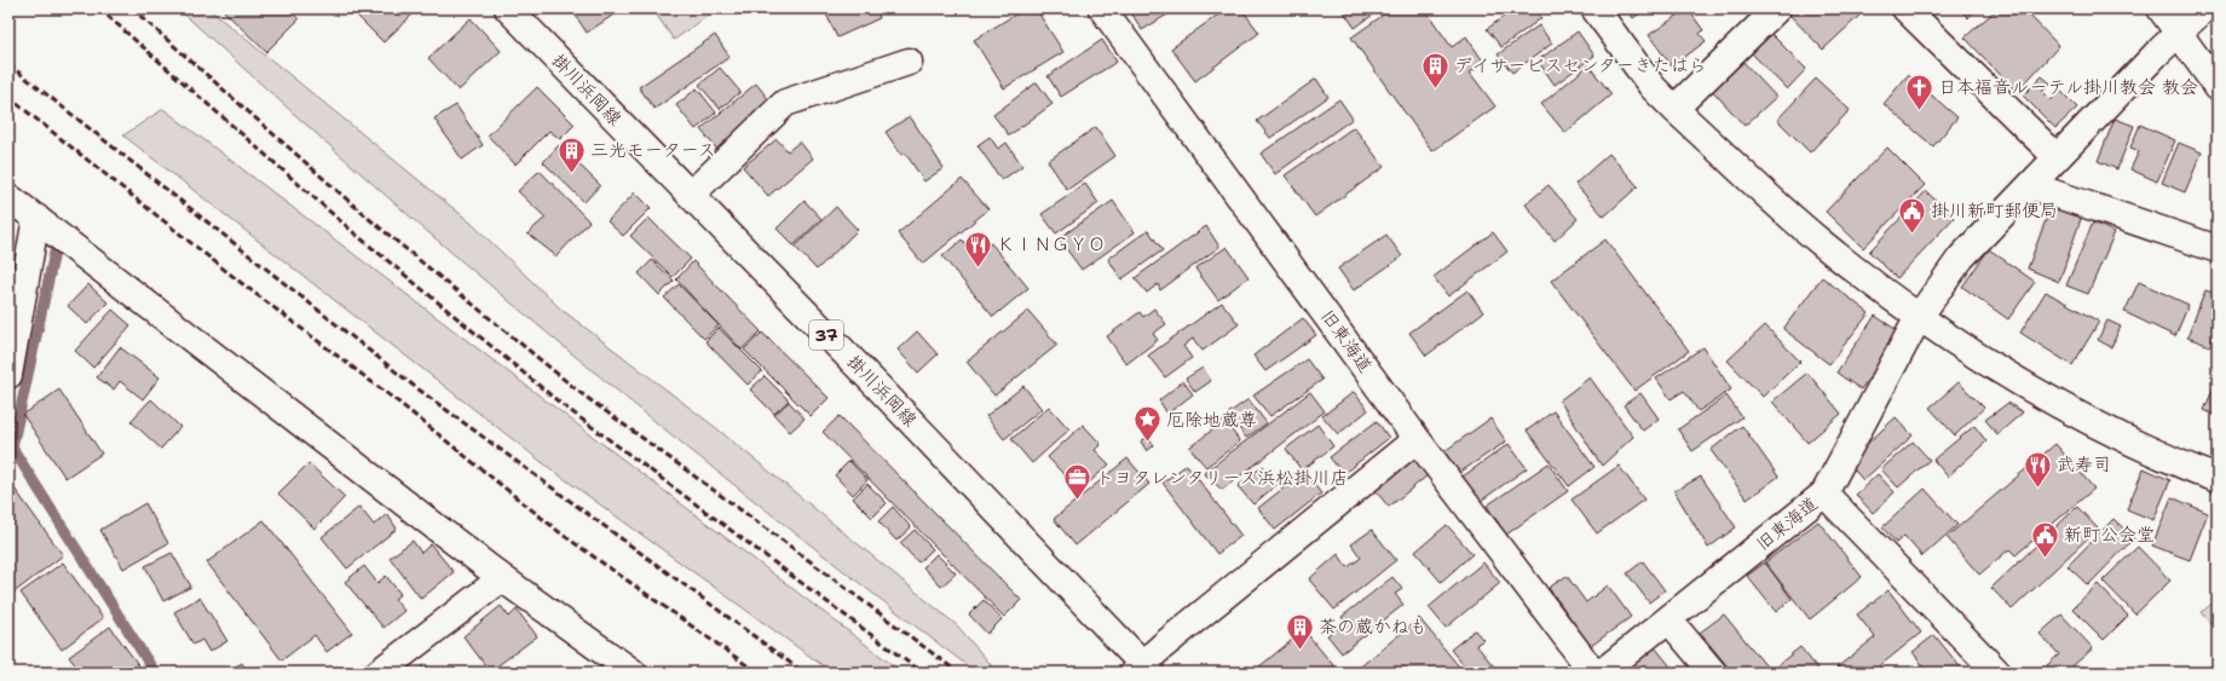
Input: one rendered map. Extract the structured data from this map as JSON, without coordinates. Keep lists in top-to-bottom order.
{
  "streets": {
    "street": ["掛川浜岡線", "37", "旧東海道"]
  },
  "places": {
    "building": ["デイサービスセンターきたはら", "三光モータース", "茶の蔵かねも"],
    "church": ["日本福音ルーテル掛川教会 教会"],
    "public building": ["掛川新町郵便局", "新町公会堂"],
    "restaurant": ["ＫＩＮＧＹＯ", "武寿司"],
    "place": ["厄除地蔵尊"],
    "office": ["トヨタレンタリース浜松掛川店"]
  }
}
